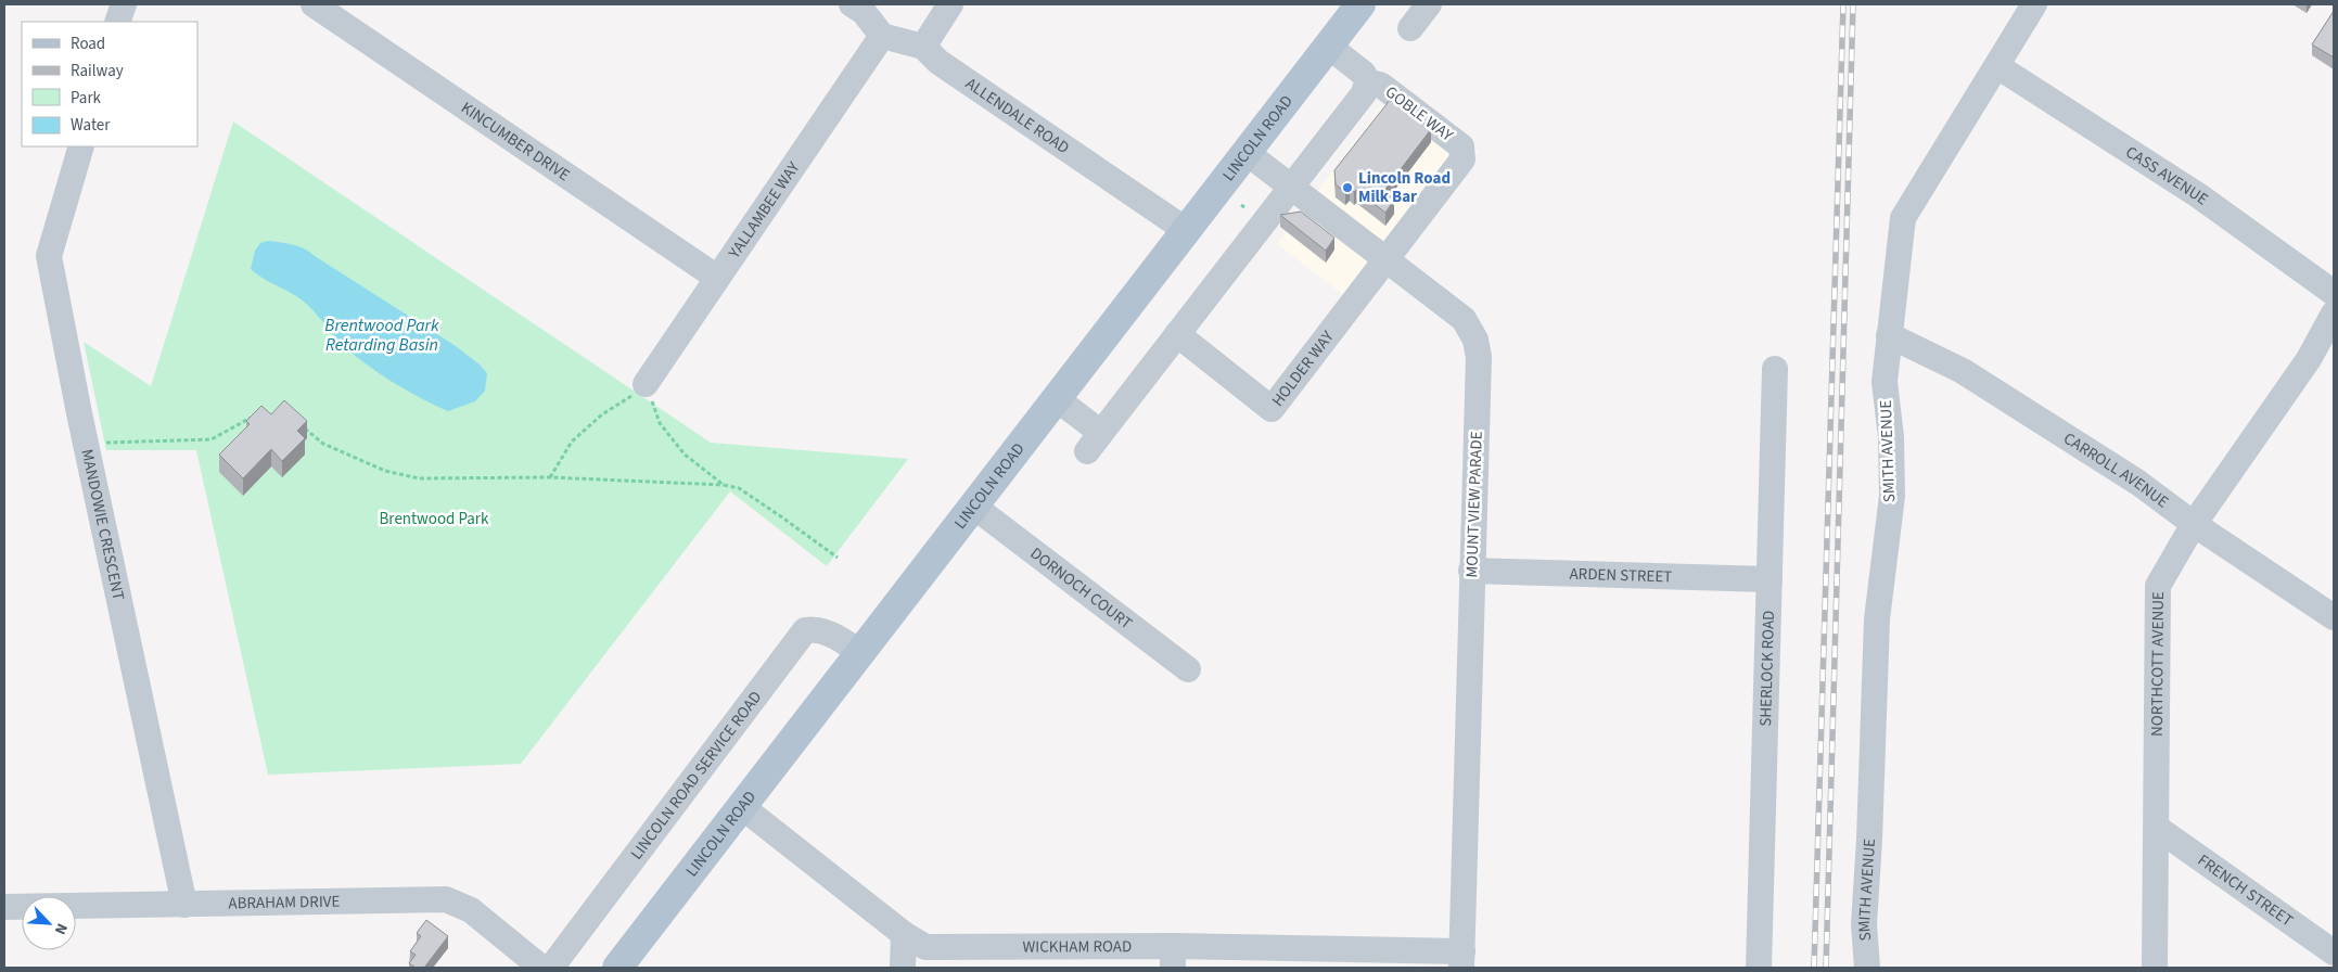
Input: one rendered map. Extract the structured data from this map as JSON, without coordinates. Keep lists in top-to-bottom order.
{
  "streets": {
    "main road": ["LINCOLN ROAD"],
    "street": [
      "GOBLE WAY",
      "ALLENDALE ROAD",
      "KINCUMBER DRIVE",
      "CASS AVENUE",
      "YALLAMBEE WAY",
      "HOLDER WAY",
      "SMITH AVENUE",
      "CARROLL AVENUE",
      "MOUNT VIEW PARADE",
      "MANDOWIE CRESCENT",
      "ARDEN STREET",
      "DORNOCH COURT",
      "NORTHCOTT AVENUE",
      "SHERLOCK ROAD",
      "LINCOLN ROAD SERVICE ROAD",
      "FRENCH STREET",
      "ABRAHAM DRIVE",
      "WICKHAM ROAD"
    ]
  },
  "crossings": [
    ["GOBLE WAY", "HOLDER WAY"],
    ["GOBLE WAY", "MOUNT VIEW PARADE"],
    ["ALLENDALE ROAD", "LINCOLN ROAD"],
    ["ALLENDALE ROAD", "YALLAMBEE WAY"],
    ["LINCOLN ROAD", "MOUNT VIEW PARADE"],
    ["LINCOLN ROAD", "DORNOCH COURT"],
    ["LINCOLN ROAD", "LINCOLN ROAD SERVICE ROAD"],
    ["LINCOLN ROAD", "WICKHAM ROAD"],
    ["KINCUMBER DRIVE", "YALLAMBEE WAY"],
    ["CASS AVENUE", "SMITH AVENUE"],
    ["HOLDER WAY", "MOUNT VIEW PARADE"],
    ["SMITH AVENUE", "CARROLL AVENUE"],
    ["CARROLL AVENUE", "NORTHCOTT AVENUE"],
    ["MOUNT VIEW PARADE", "ARDEN STREET"],
    ["MOUNT VIEW PARADE", "WICKHAM ROAD"],
    ["MANDOWIE CRESCENT", "ABRAHAM DRIVE"],
    ["ARDEN STREET", "SHERLOCK ROAD"],
    ["NORTHCOTT AVENUE", "FRENCH STREET"]
  ],
  "water": ["Brentwood Park Retarding Basin"],
  "parks": ["Brentwood Park"],
  "places": ["Lincoln Road Milk Bar"],
  "legend": [
    "Road",
    "Railway",
    "Park",
    "Water"
  ],
  "north": "bottom right"
}
